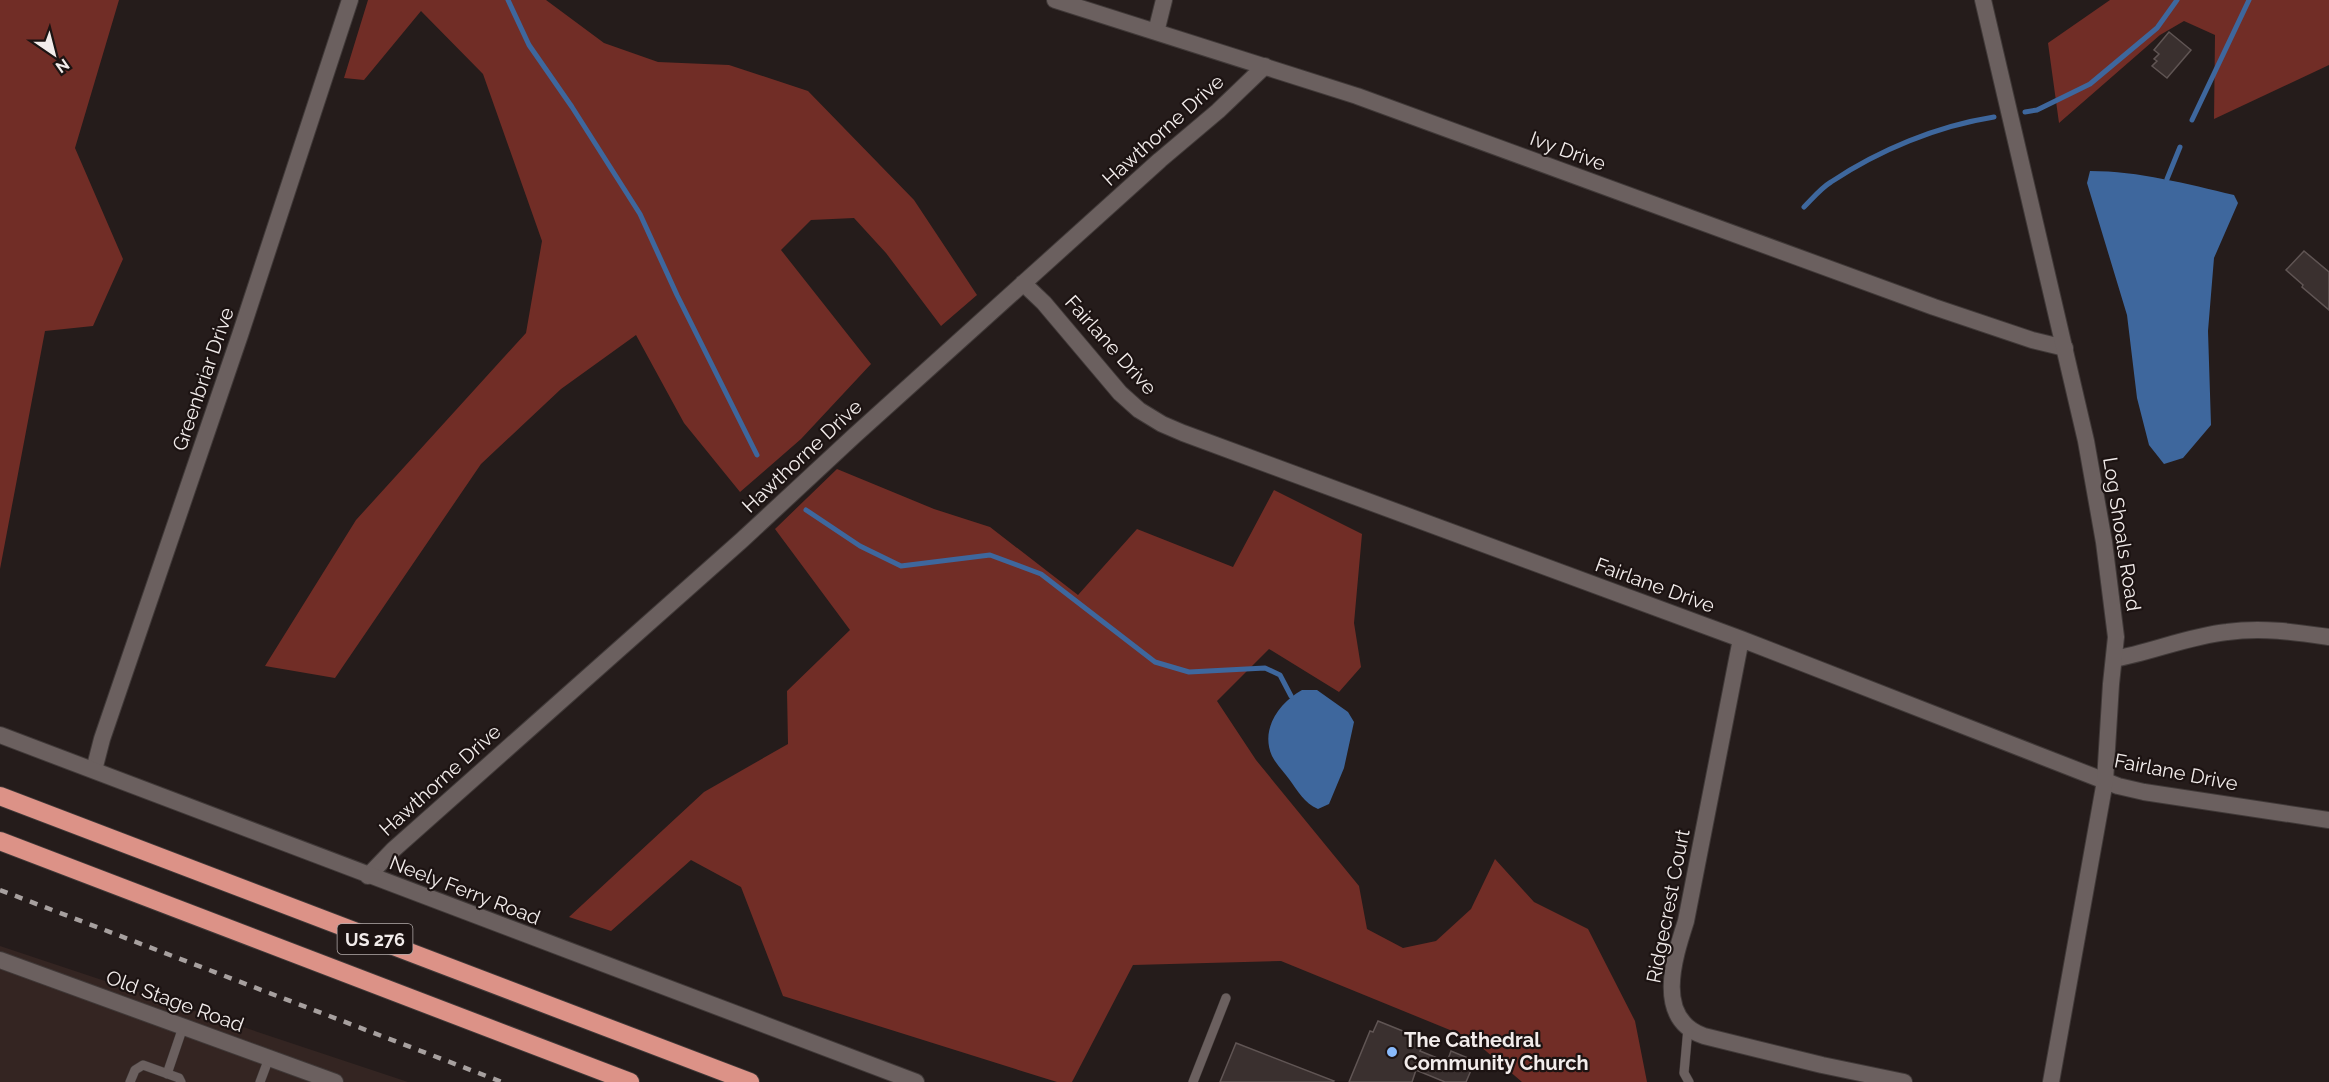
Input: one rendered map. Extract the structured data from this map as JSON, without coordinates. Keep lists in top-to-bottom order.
{
  "streets": {
    "highway": ["US 276"],
    "street": [
      "Hawthorne Drive",
      "Ivy Drive",
      "Fairlane Drive",
      "Greenbriar Drive",
      "Log Shoals Road",
      "Neely Ferry Road",
      "Ridgecrest Court",
      "Old Stage Road"
    ]
  },
  "crossings": [
    ["Hawthorne Drive", "Ivy Drive"],
    ["Hawthorne Drive", "Fairlane Drive"],
    ["Hawthorne Drive", "Neely Ferry Road"],
    ["Ivy Drive", "Log Shoals Road"],
    ["Fairlane Drive", "Log Shoals Road"],
    ["Fairlane Drive", "Ridgecrest Court"],
    ["Greenbriar Drive", "Neely Ferry Road"]
  ],
  "places": ["The Cathedral Community Church"],
  "north": "bottom right"
}
